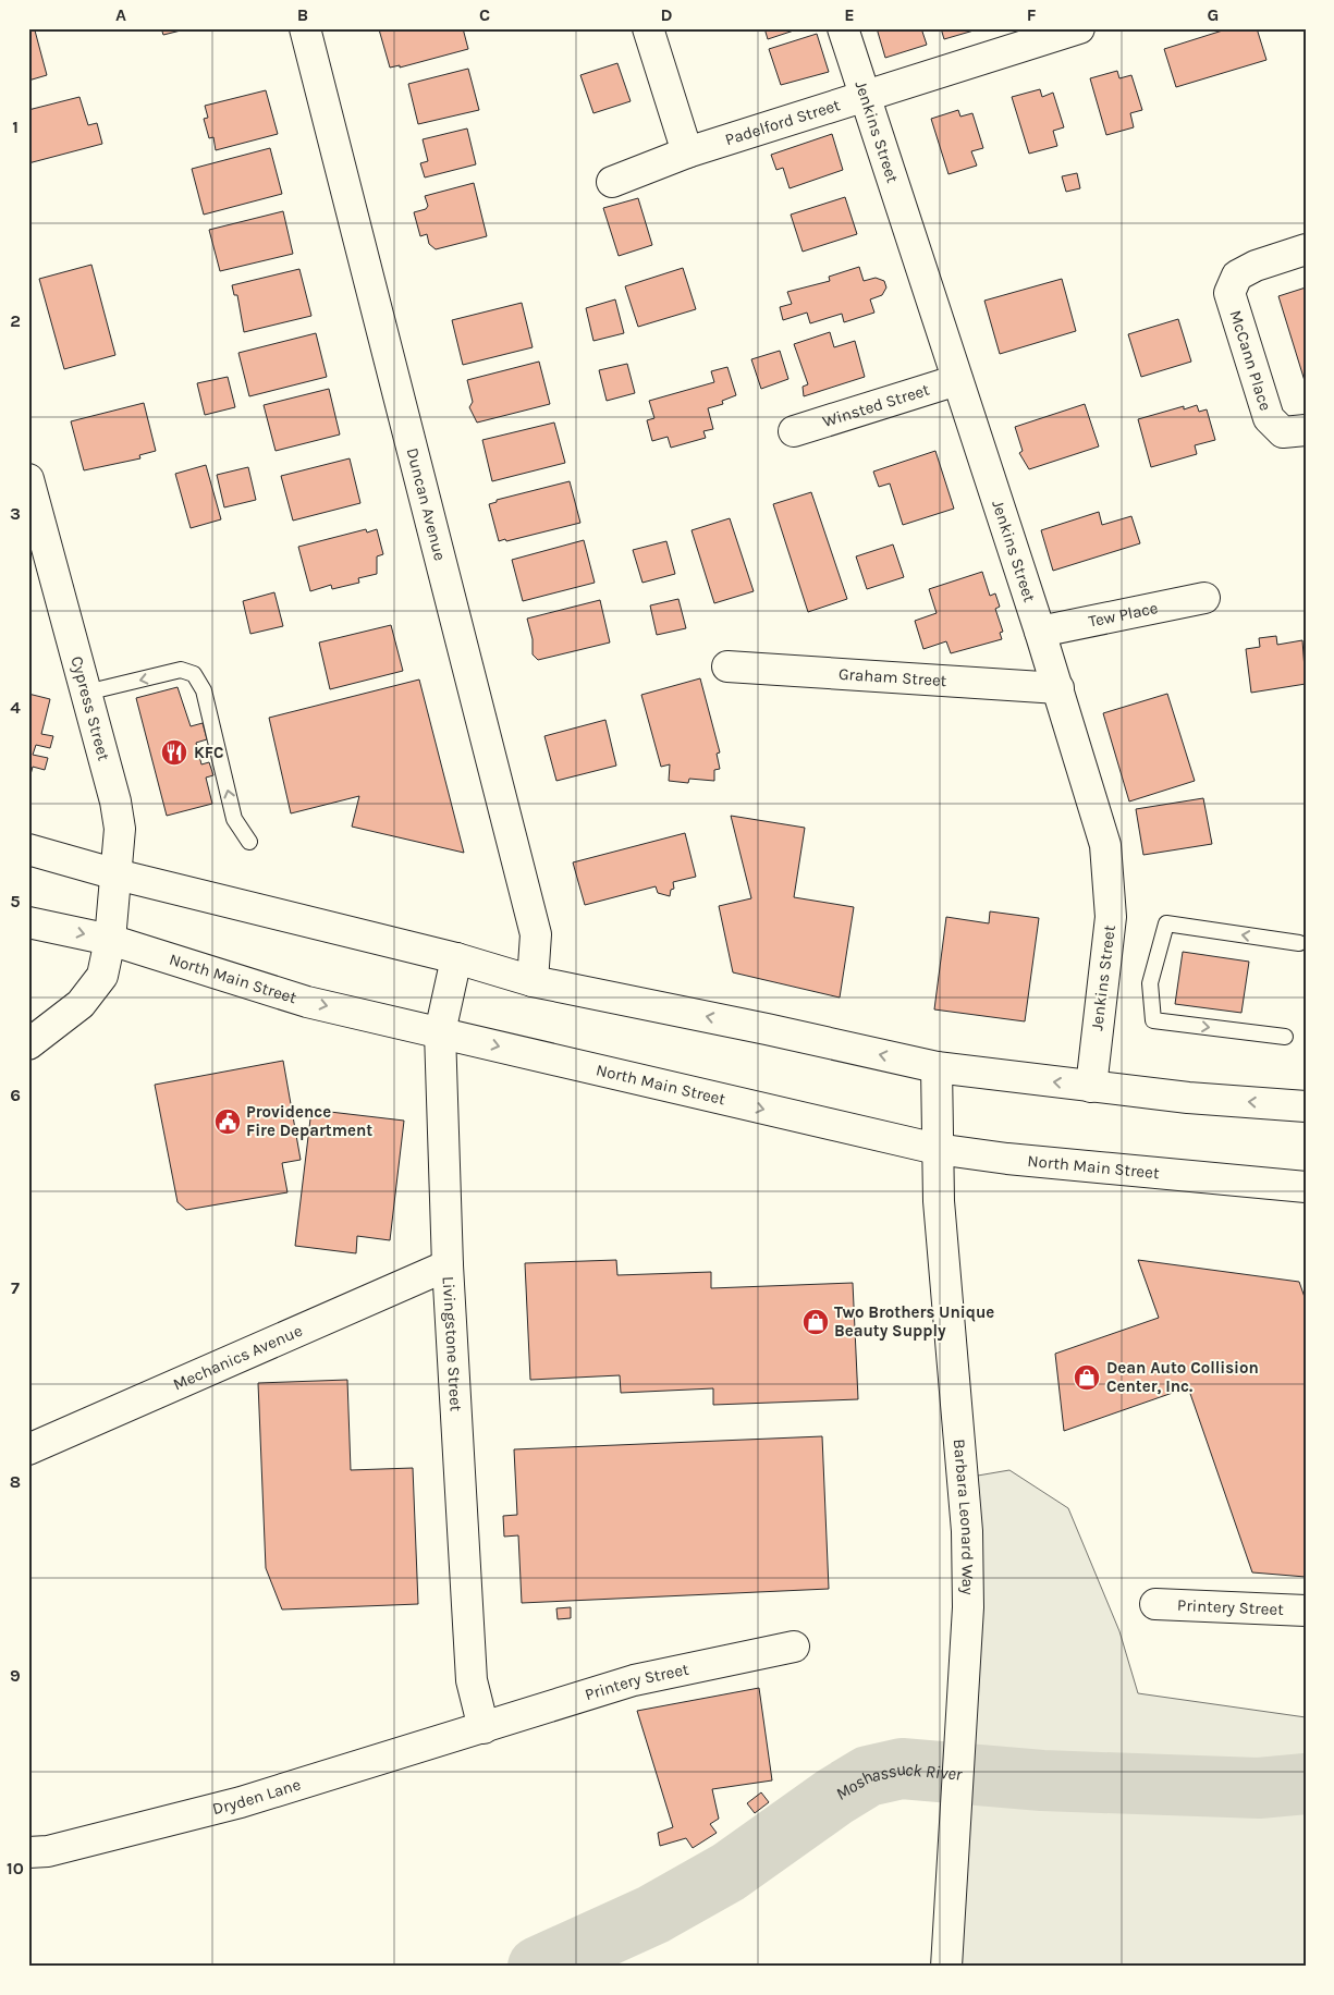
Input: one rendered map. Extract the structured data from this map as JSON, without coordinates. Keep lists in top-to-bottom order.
{
  "streets": {
    "street": [
      "Padelford Street",
      "Jenkins Street",
      "McCann Place",
      "Winsted Street",
      "Duncan Avenue",
      "Tew Place",
      "Graham Street",
      "Cypress Street",
      "North Main Street",
      "Livingstone Street",
      "Mechanics Avenue",
      "Barbara Leonard Way",
      "Printery Street",
      "Dryden Lane"
    ]
  },
  "crossings": [
    ["Padelford Street", "Jenkins Street"],
    ["Jenkins Street", "Winsted Street"],
    ["Jenkins Street", "Tew Place"],
    ["Jenkins Street", "Graham Street"],
    ["Cypress Street", "North Main Street"],
    ["North Main Street", "Livingstone Street"],
    ["North Main Street", "Barbara Leonard Way"],
    ["Livingstone Street", "Mechanics Avenue"],
    ["Livingstone Street", "Printery Street"],
    ["Livingstone Street", "Dryden Lane"],
    ["Printery Street", "Dryden Lane"]
  ],
  "water": ["Moshassuck River"],
  "places": {
    "restaurant": ["KFC"],
    "public building": ["Providence Fire Department"],
    "shop": ["Two Brothers Unique Beauty Supply", "Dean Auto Collision Center, Inc."]
  },
  "grid": {
    "columns": [
      "A",
      "B",
      "C",
      "D",
      "E",
      "F",
      "G"
    ],
    "rows": [
      "1",
      "2",
      "3",
      "4",
      "5",
      "6",
      "7",
      "8",
      "9",
      "10"
    ]
  }
}
